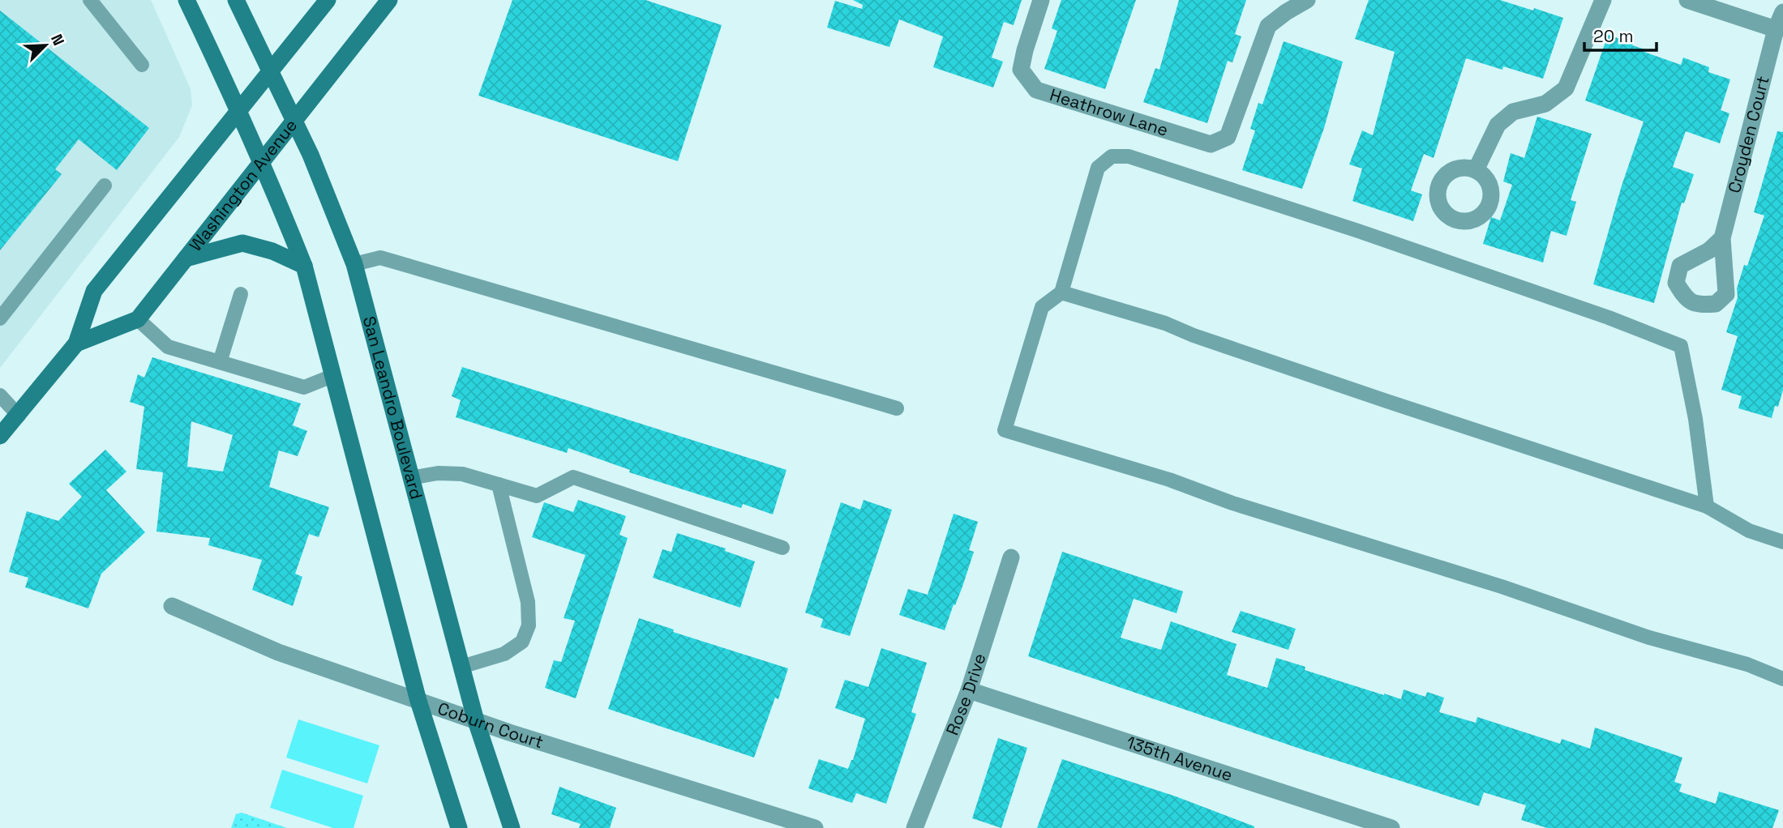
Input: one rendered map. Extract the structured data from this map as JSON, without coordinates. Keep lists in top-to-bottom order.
{
  "streets": {
    "main road": ["Washington Avenue", "San Leandro Boulevard"],
    "street": [
      "Heathrow Lane",
      "Croyden Court",
      "Rose Drive",
      "Coburn Court",
      "135th Avenue"
    ]
  },
  "crossings": [
    ["Washington Avenue", "San Leandro Boulevard"],
    ["San Leandro Boulevard", "Coburn Court"],
    ["Rose Drive", "135th Avenue"]
  ],
  "scale_bar": "20 m",
  "north": "top right"
}
